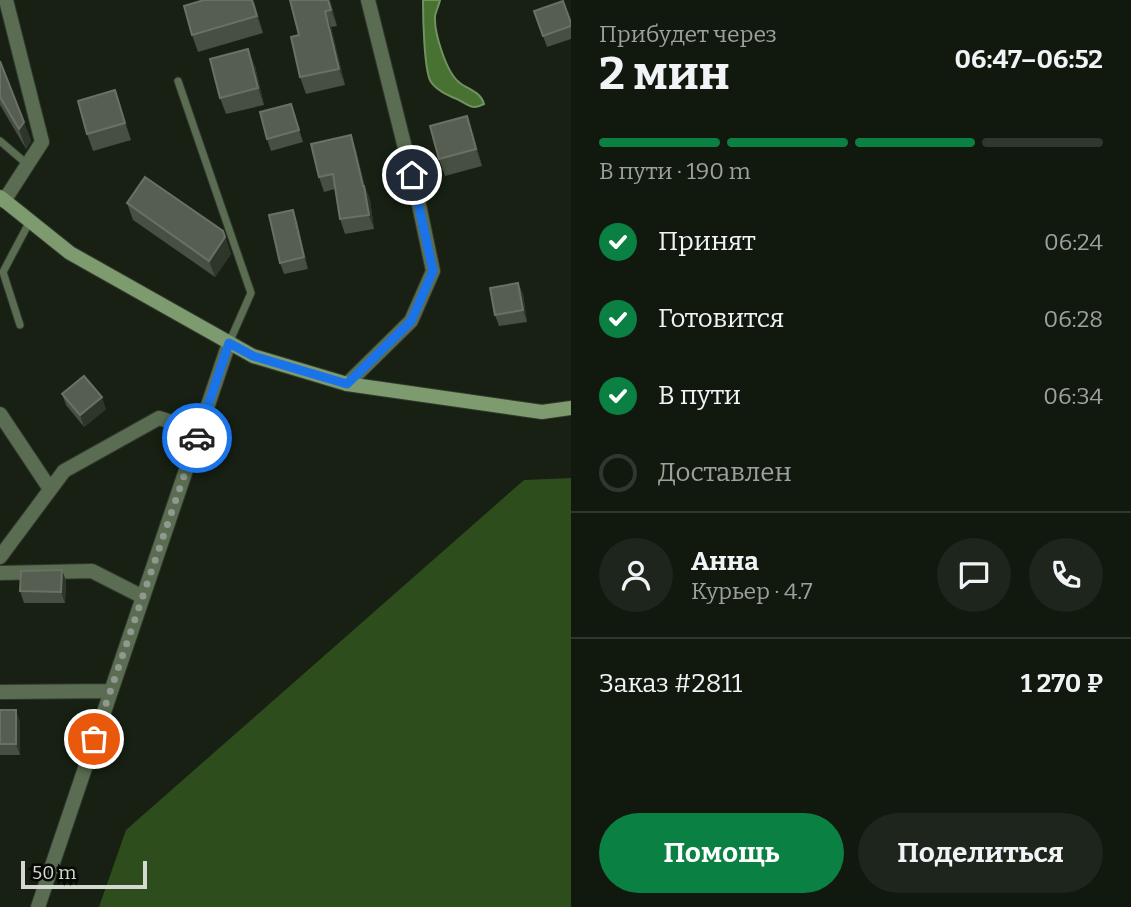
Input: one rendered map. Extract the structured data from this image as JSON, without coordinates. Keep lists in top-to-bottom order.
{
  "scale_bar": "50 m",
  "page": {
    "heading": ["2 мин", "Прибудет через", "06:47–06:52"],
    "panel": [
      "Анна",
      "Курьер · 4.7",
      "Заказ #2811",
      "1 270 ₽"
    ],
    "bar": "В пути · 190 m",
    "list": [
      ["Принят", "06:24"],
      ["Готовится", "06:28"],
      ["В пути", "06:34"],
      "Доставлен"
    ],
    "buttons": ["Помощь", "Поделиться"],
    "scale": "50 m"
  }
}
